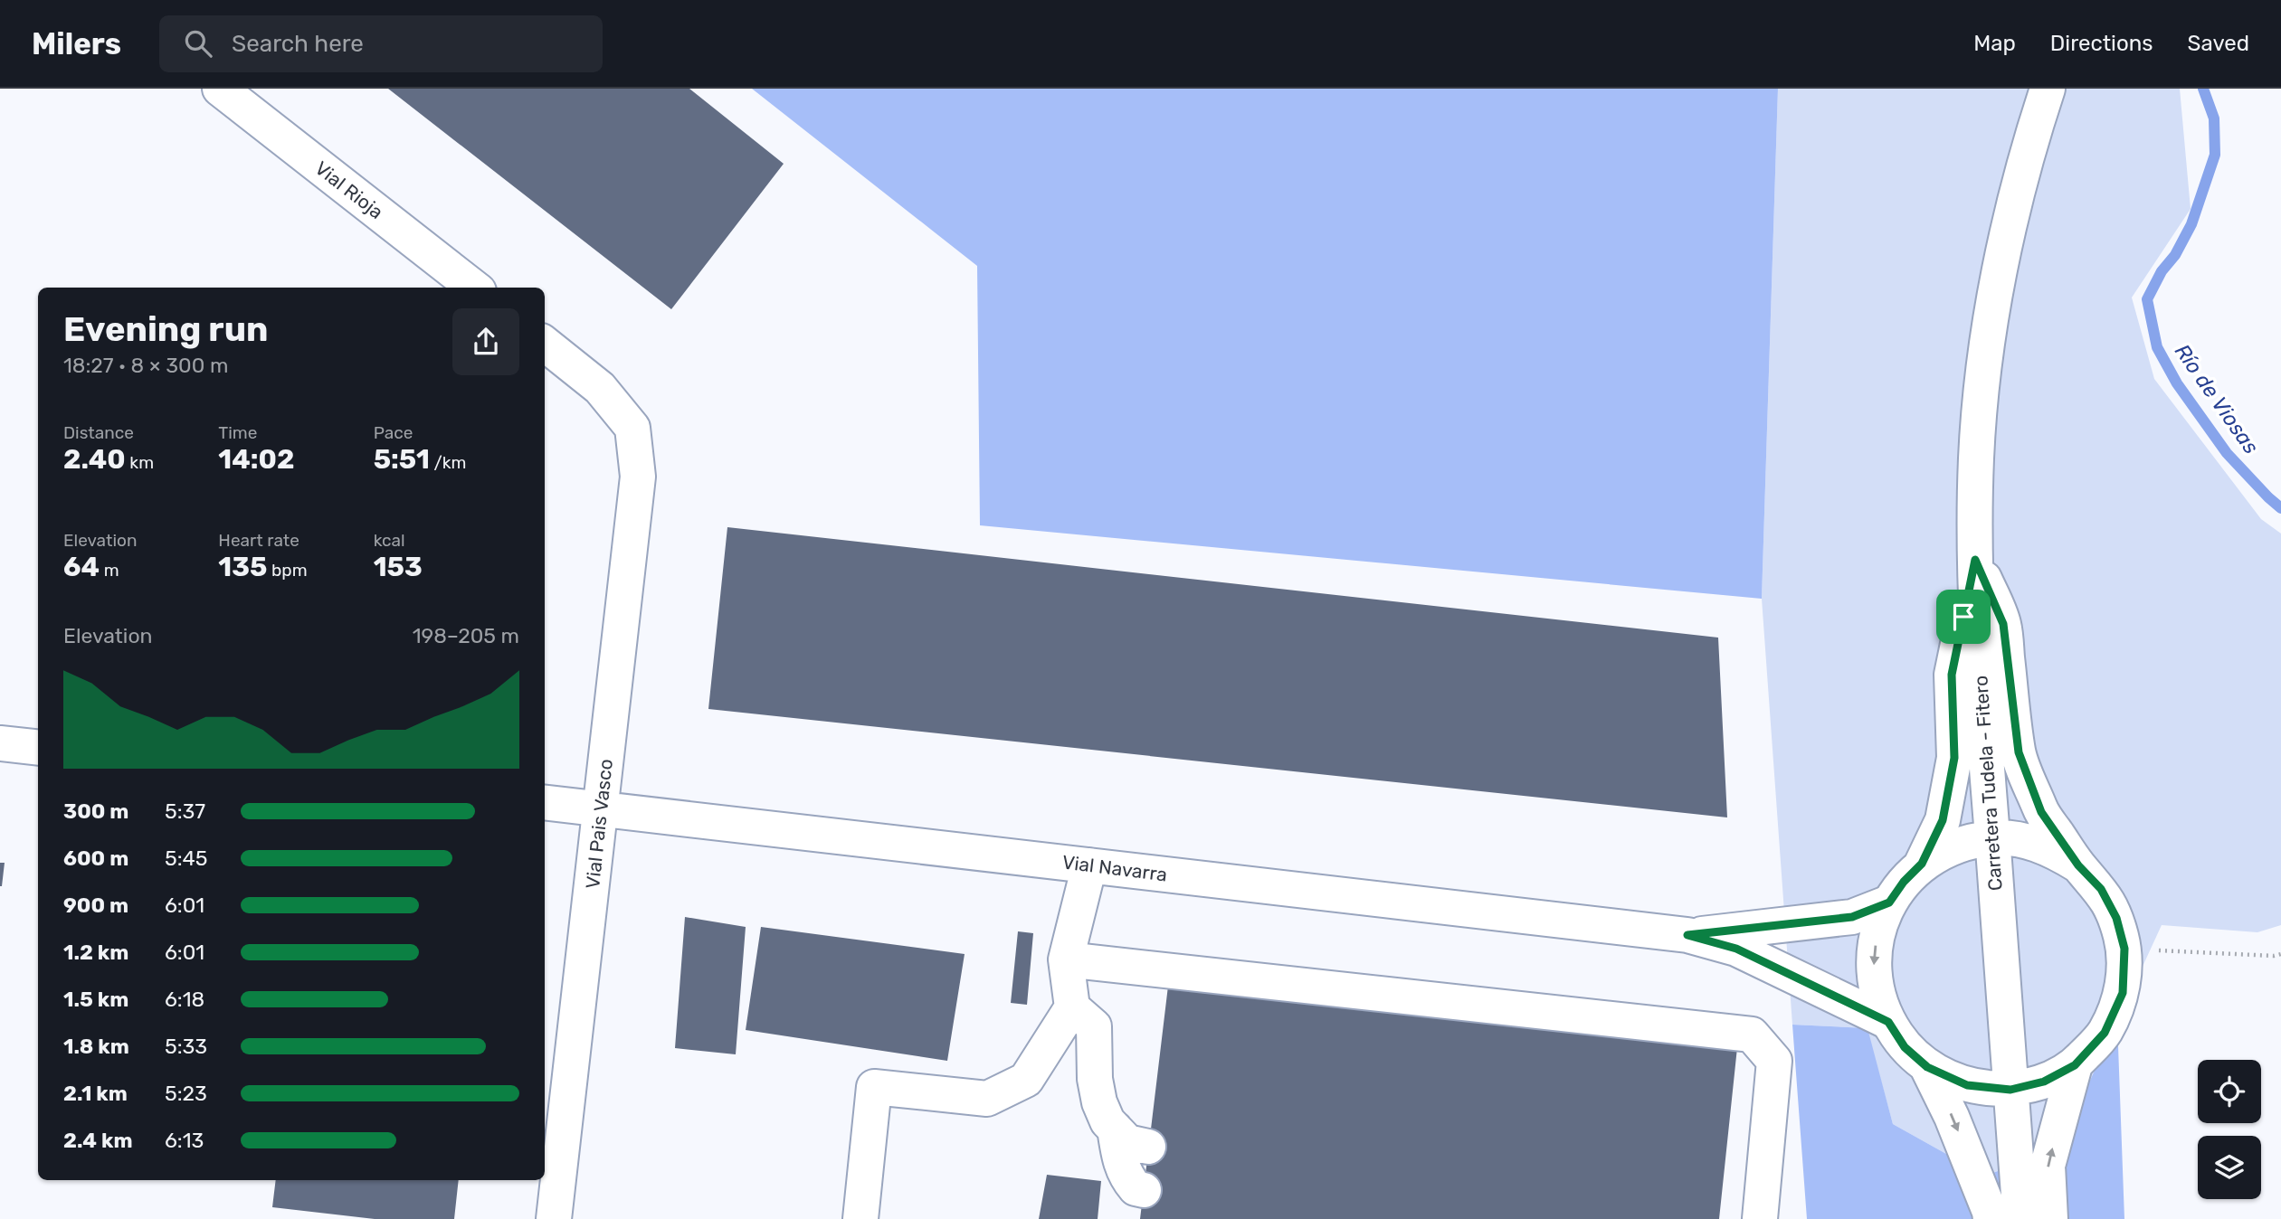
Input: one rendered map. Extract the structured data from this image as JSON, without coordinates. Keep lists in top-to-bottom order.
{
  "streets": {
    "main road": [
      "Vial Rioja",
      "Carretera Tudela - Fitero",
      "Vial Pais Vasco",
      "Vial Navarra"
    ]
  },
  "crossings": [
    ["Vial Pais Vasco", "Vial Navarra"]
  ],
  "water": ["Río de Viosas"],
  "page": {
    "header": "Milers",
    "search": "Search here",
    "nav": ["Map", "Directions", "Saved"],
    "heading": ["Evening run", "18:27 · 8 × 300 m"],
    "stats": [
      ["Distance", "2.40 km"],
      ["Time", "14:02"],
      ["Pace", "5:51 /km"],
      ["Elevation", "64 m"],
      ["Heart rate", "135 bpm"],
      ["kcal", "153"]
    ],
    "chart": ["Elevation", "198–205 m"],
    "list": [
      {
        "name": "300 m",
        "note": "5:37"
      },
      {
        "name": "600 m",
        "note": "5:45"
      },
      {
        "name": "900 m",
        "note": "6:01"
      },
      {
        "name": "1.2 km",
        "note": "6:01"
      },
      {
        "name": "1.5 km",
        "note": "6:18"
      },
      {
        "name": "1.8 km",
        "note": "5:33"
      },
      {
        "name": "2.1 km",
        "note": "5:23"
      },
      {
        "name": "2.4 km",
        "note": "6:13"
      }
    ]
  }
}
